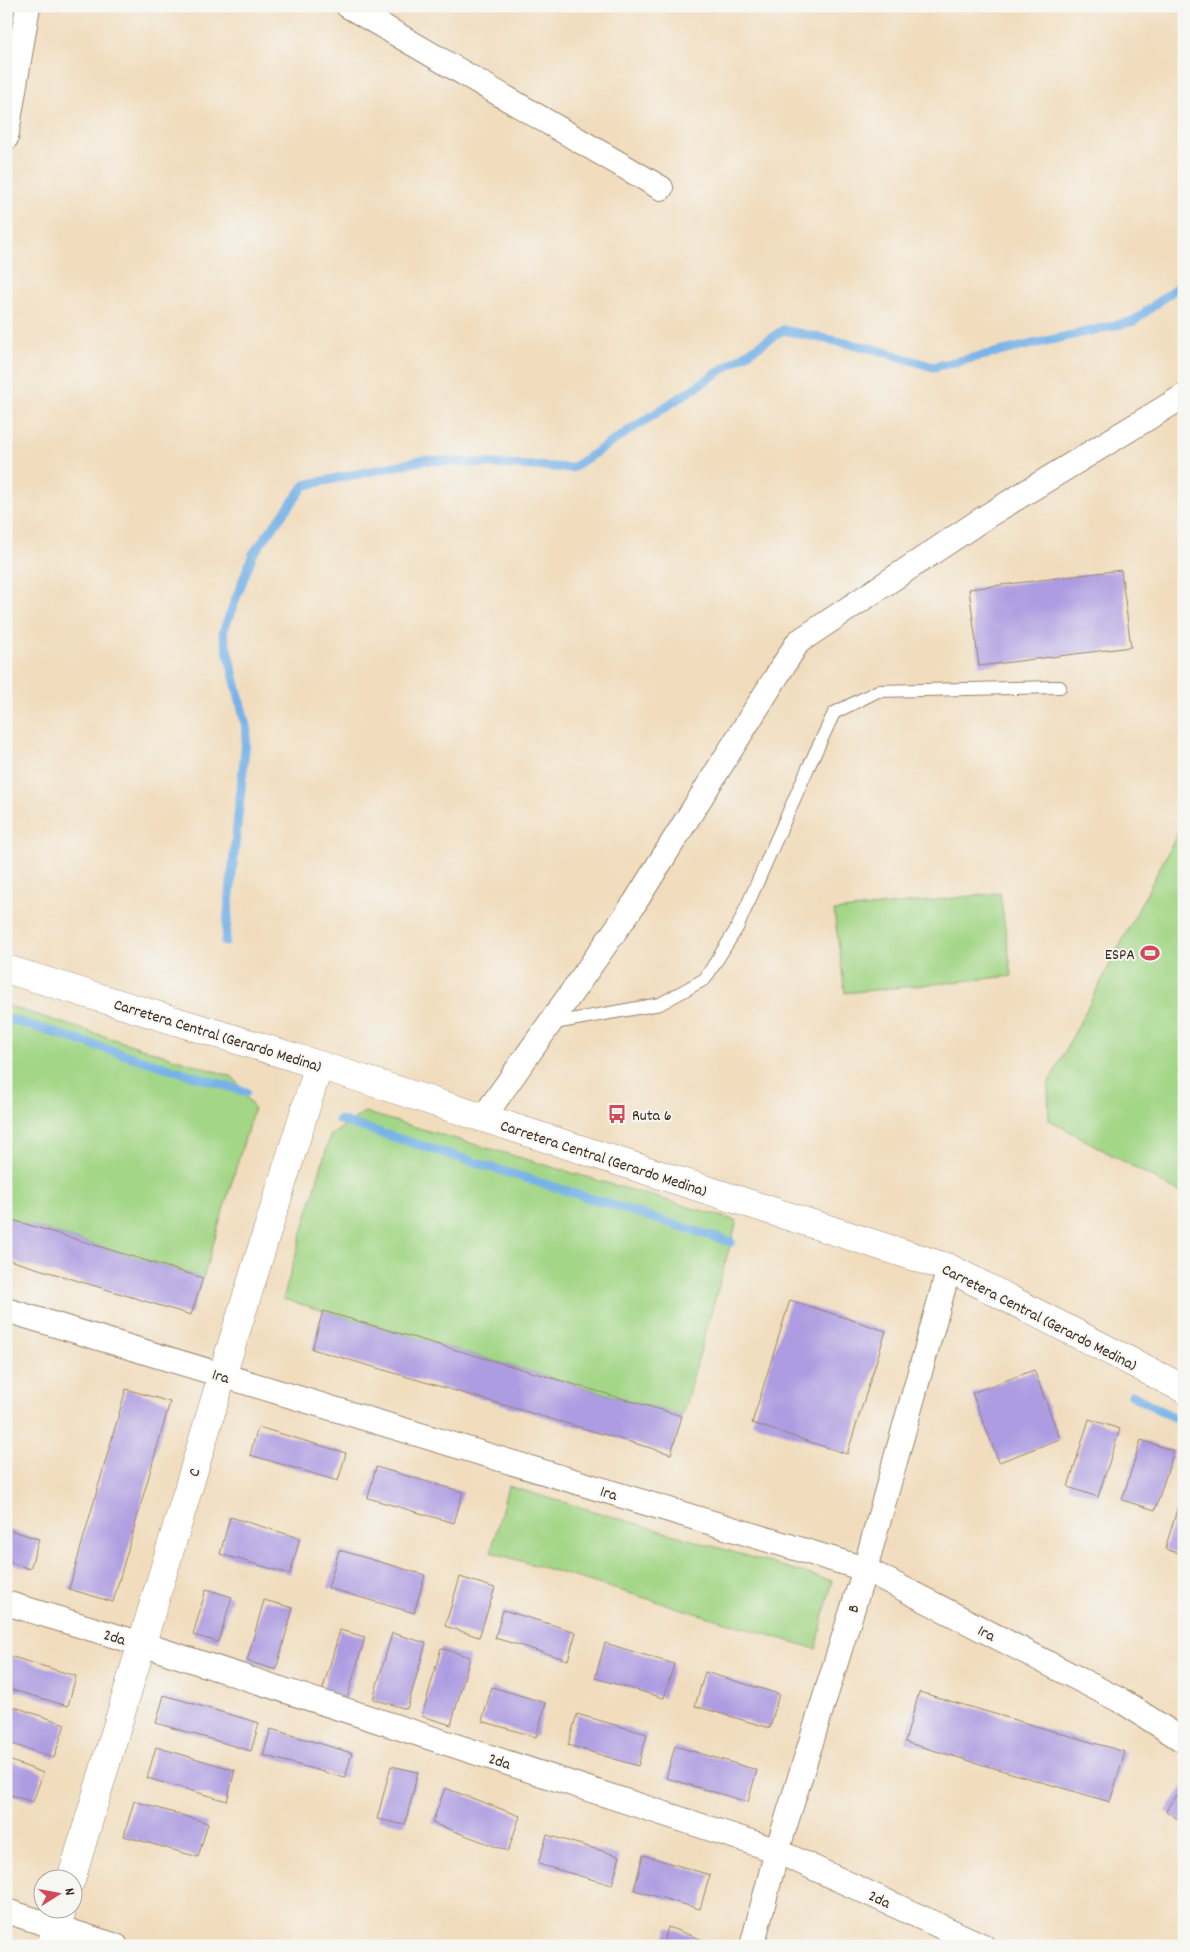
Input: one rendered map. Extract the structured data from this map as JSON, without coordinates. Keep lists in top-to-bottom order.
{
  "streets": {
    "main road": ["Carretera Central (Gerardo Medina)", "C"],
    "street": ["1ra", "B", "2da"]
  },
  "crossings": [
    ["Carretera Central (Gerardo Medina)", "C"],
    ["Carretera Central (Gerardo Medina)", "B"],
    ["1ra", "C"],
    ["1ra", "B"],
    ["C", "2da"],
    ["B", "2da"]
  ],
  "places": {
    "sports": ["ESPA"],
    "bus stop": ["Ruta 6"]
  },
  "north": "right"
}
